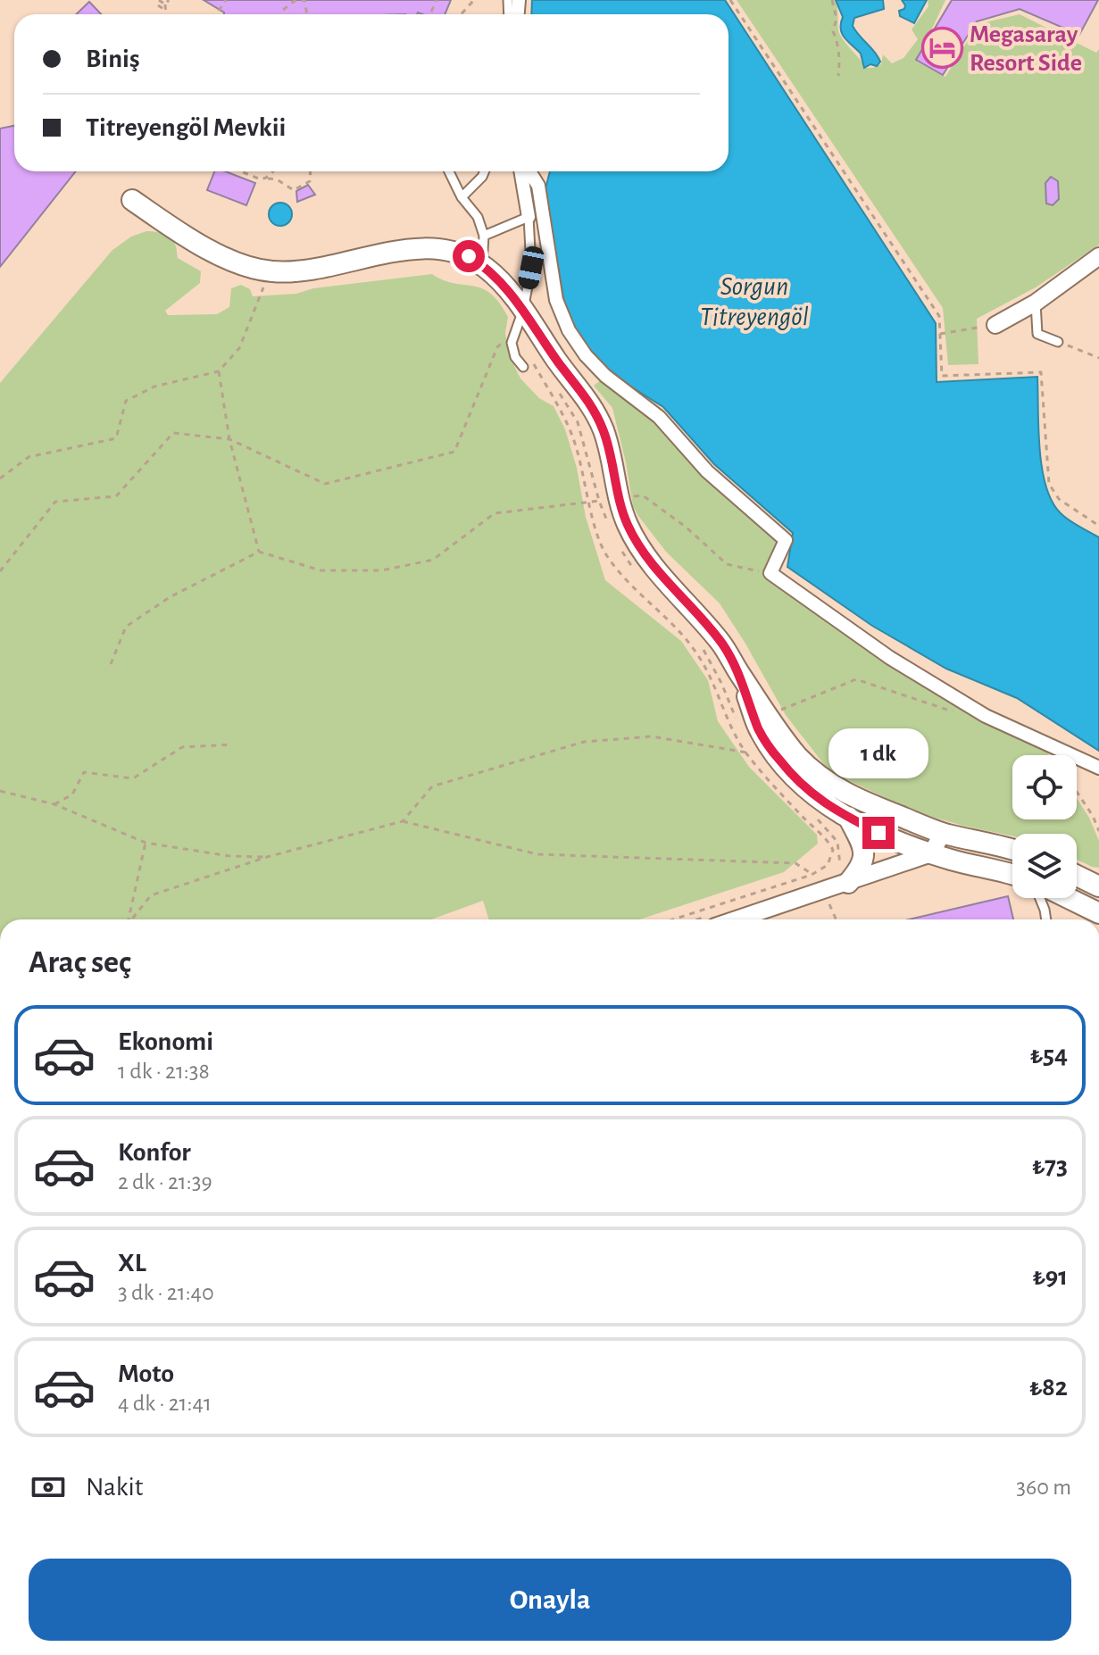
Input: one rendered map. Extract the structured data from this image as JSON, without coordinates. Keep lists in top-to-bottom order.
{
  "water": ["Sorgun Titreyengöl"],
  "places": {
    "hotel": ["Megasaray Resort Side"]
  },
  "page": {
    "banner": ["Biniş", "Titreyengöl Mevkii"],
    "bubble": "1 dk",
    "heading": "Araç seç",
    "list": [
      {
        "name": "Ekonomi",
        "note": "1 dk · 21:38",
        "value": "₺54"
      },
      {
        "name": "Konfor",
        "note": "2 dk · 21:39",
        "value": "₺73"
      },
      {
        "name": "XL",
        "note": "3 dk · 21:40",
        "value": "₺91"
      },
      {
        "name": "Moto",
        "note": "4 dk · 21:41",
        "value": "₺82"
      }
    ],
    "pay": ["Nakit", "360 m"],
    "buttons": "Onayla"
  }
}
